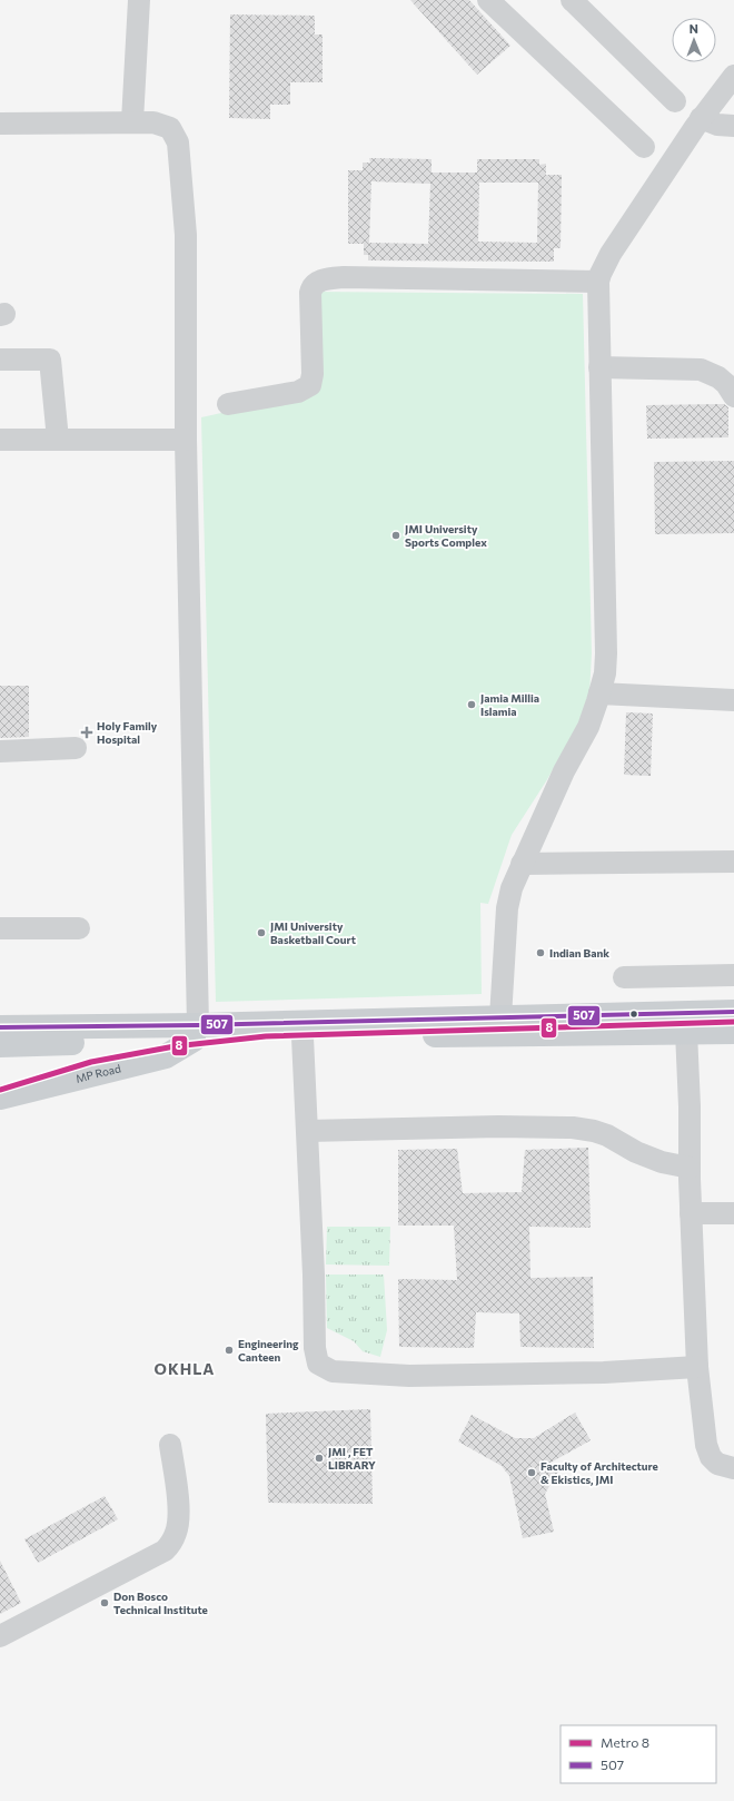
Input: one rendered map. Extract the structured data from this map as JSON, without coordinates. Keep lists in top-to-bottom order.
{
  "streets": {
    "main road": ["MP Road"]
  },
  "districts": ["OKHLA"],
  "places": {
    "other": [
      "JMI University Sports Complex",
      "Jamia Millia Islamia",
      "JMI University Basketball Court",
      "Indian Bank",
      "Engineering Canteen",
      "JMI , FET LIBRARY",
      "Faculty of Architecture & Ekistics, JMI",
      "Don Bosco Technical Institute"
    ],
    "health": ["Holy Family Hospital"]
  },
  "lines": ["transit line 507", "metro line 8"],
  "legend": ["Metro 8", "507"],
  "north": "top"
}
